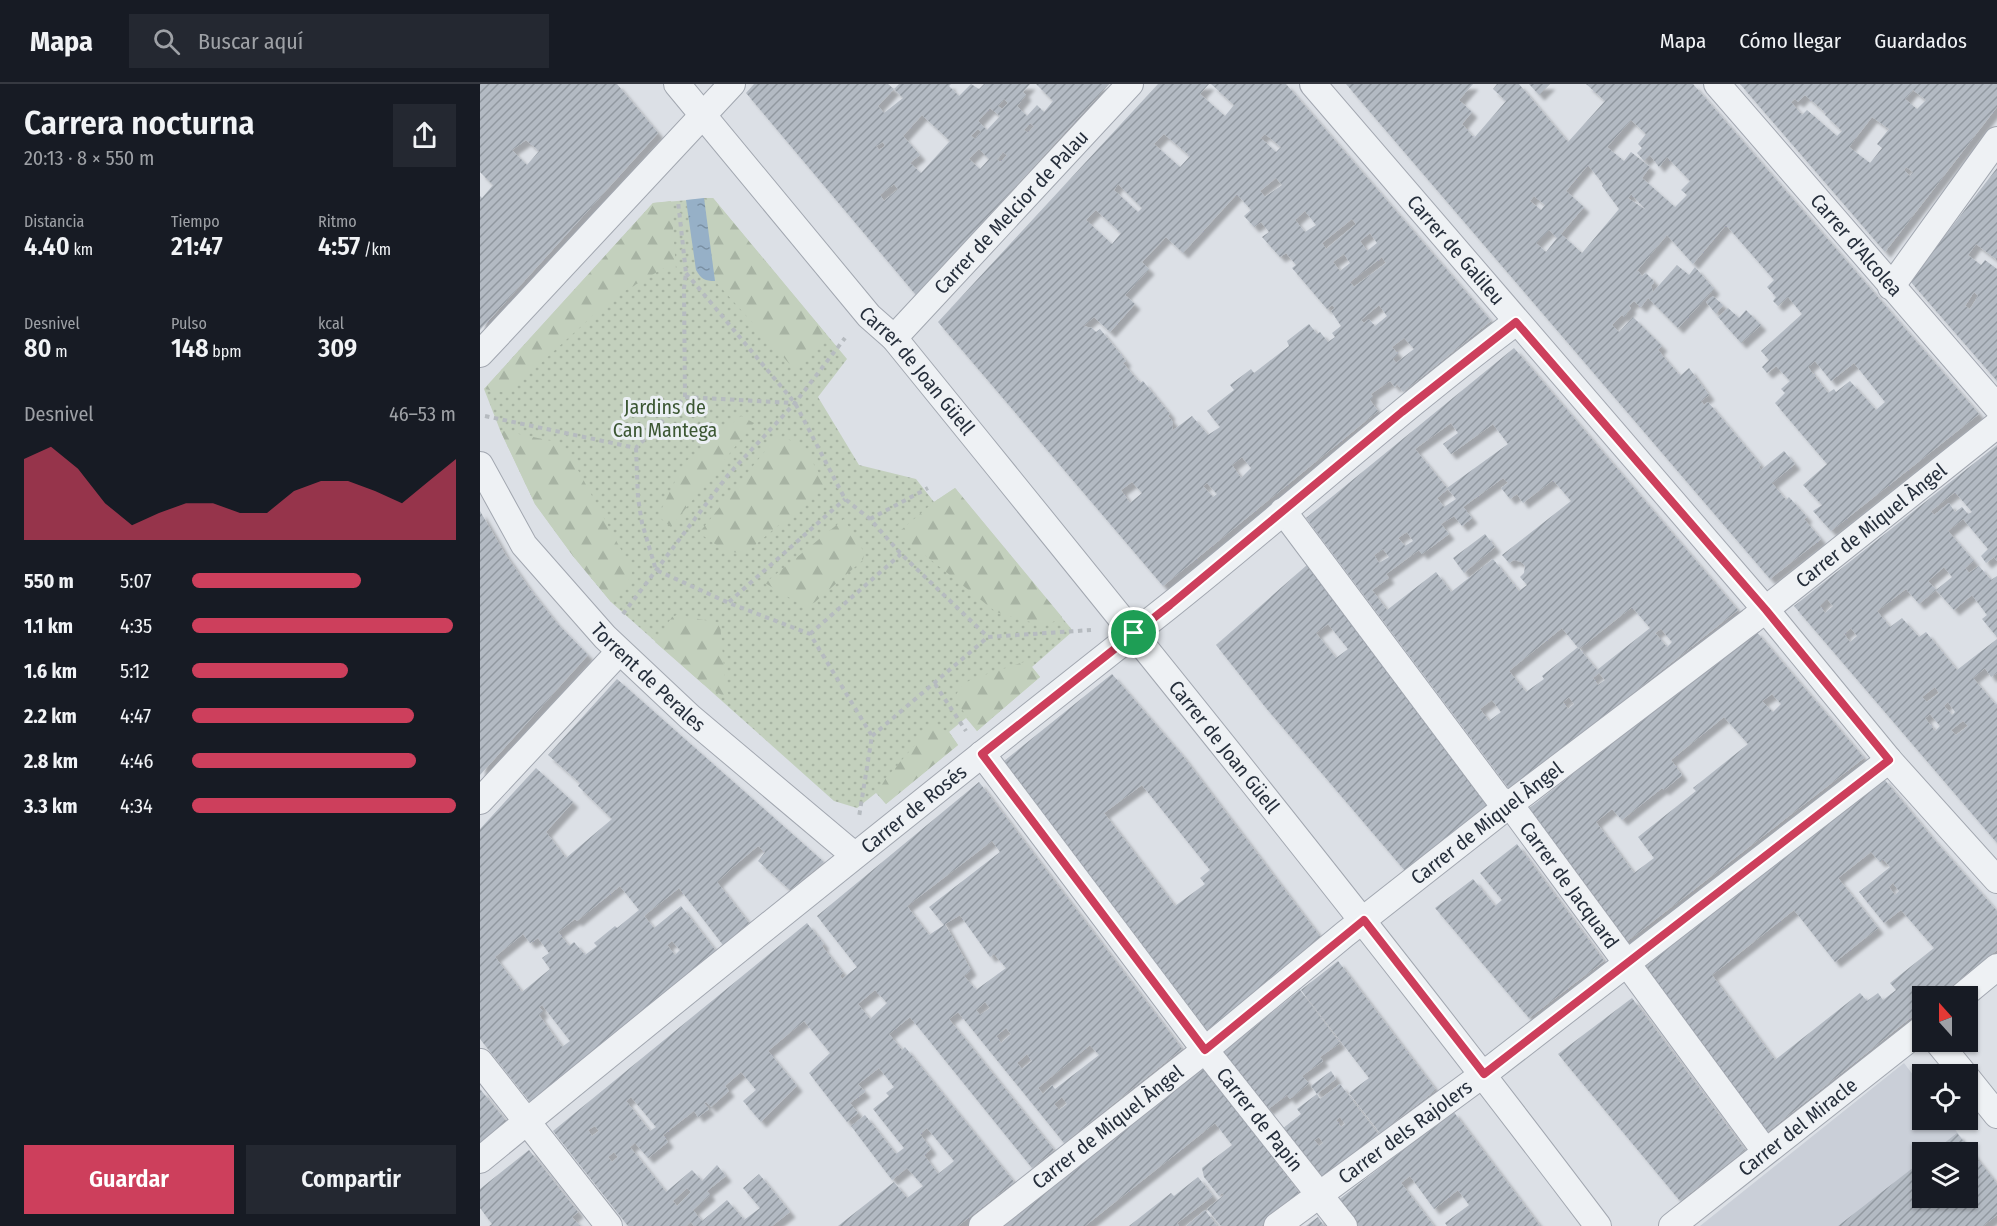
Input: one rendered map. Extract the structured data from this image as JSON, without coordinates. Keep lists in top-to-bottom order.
{
  "streets": {
    "street": [
      "Carrer de Melcior de Palau",
      "Carrer d'Alcolea",
      "Carrer de Galileu",
      "Carrer de Joan Güell",
      "Carrer de Miquel Àngel",
      "Torrent de Perales",
      "Carrer de Rosés",
      "Carrer de Jacquard",
      "Carrer de Papin",
      "Carrer del Miracle",
      "Carrer dels Rajolers"
    ]
  },
  "crossings": [
    ["Carrer de Melcior de Palau", "Carrer de Joan Güell"],
    ["Carrer de Galileu", "Carrer de Miquel Àngel"],
    ["Carrer de Galileu", "Carrer de Rosés"],
    ["Carrer de Galileu", "Carrer dels Rajolers"],
    ["Carrer de Joan Güell", "Carrer de Miquel Àngel"],
    ["Carrer de Joan Güell", "Carrer de Rosés"],
    ["Carrer de Joan Güell", "Carrer dels Rajolers"],
    ["Carrer de Miquel Àngel", "Carrer de Jacquard"],
    ["Carrer de Miquel Àngel", "Carrer de Papin"],
    ["Torrent de Perales", "Carrer de Rosés"],
    ["Carrer de Rosés", "Carrer de Jacquard"],
    ["Carrer de Rosés", "Carrer de Papin"],
    ["Carrer de Jacquard", "Carrer del Miracle"],
    ["Carrer de Jacquard", "Carrer dels Rajolers"],
    ["Carrer de Papin", "Carrer dels Rajolers"]
  ],
  "parks": ["Jardins de Can Mantega"],
  "north": "top",
  "page": {
    "header": "Mapa",
    "search": "Buscar aquí",
    "nav": ["Mapa", "Cómo llegar", "Guardados"],
    "heading": ["Carrera nocturna", "20:13 · 8 × 550 m"],
    "stats": [
      ["Distancia", "4.40 km"],
      ["Tiempo", "21:47"],
      ["Ritmo", "4:57 /km"],
      ["Desnivel", "80 m"],
      ["Pulso", "148 bpm"],
      ["kcal", "309"]
    ],
    "chart": ["Desnivel", "46–53 m"],
    "list": [
      {
        "name": "550 m",
        "note": "5:07"
      },
      {
        "name": "1.1 km",
        "note": "4:35"
      },
      {
        "name": "1.6 km",
        "note": "5:12"
      },
      {
        "name": "2.2 km",
        "note": "4:47"
      },
      {
        "name": "2.8 km",
        "note": "4:46"
      },
      {
        "name": "3.3 km",
        "note": "4:34"
      }
    ],
    "buttons": ["Guardar", "Compartir"]
  }
}
